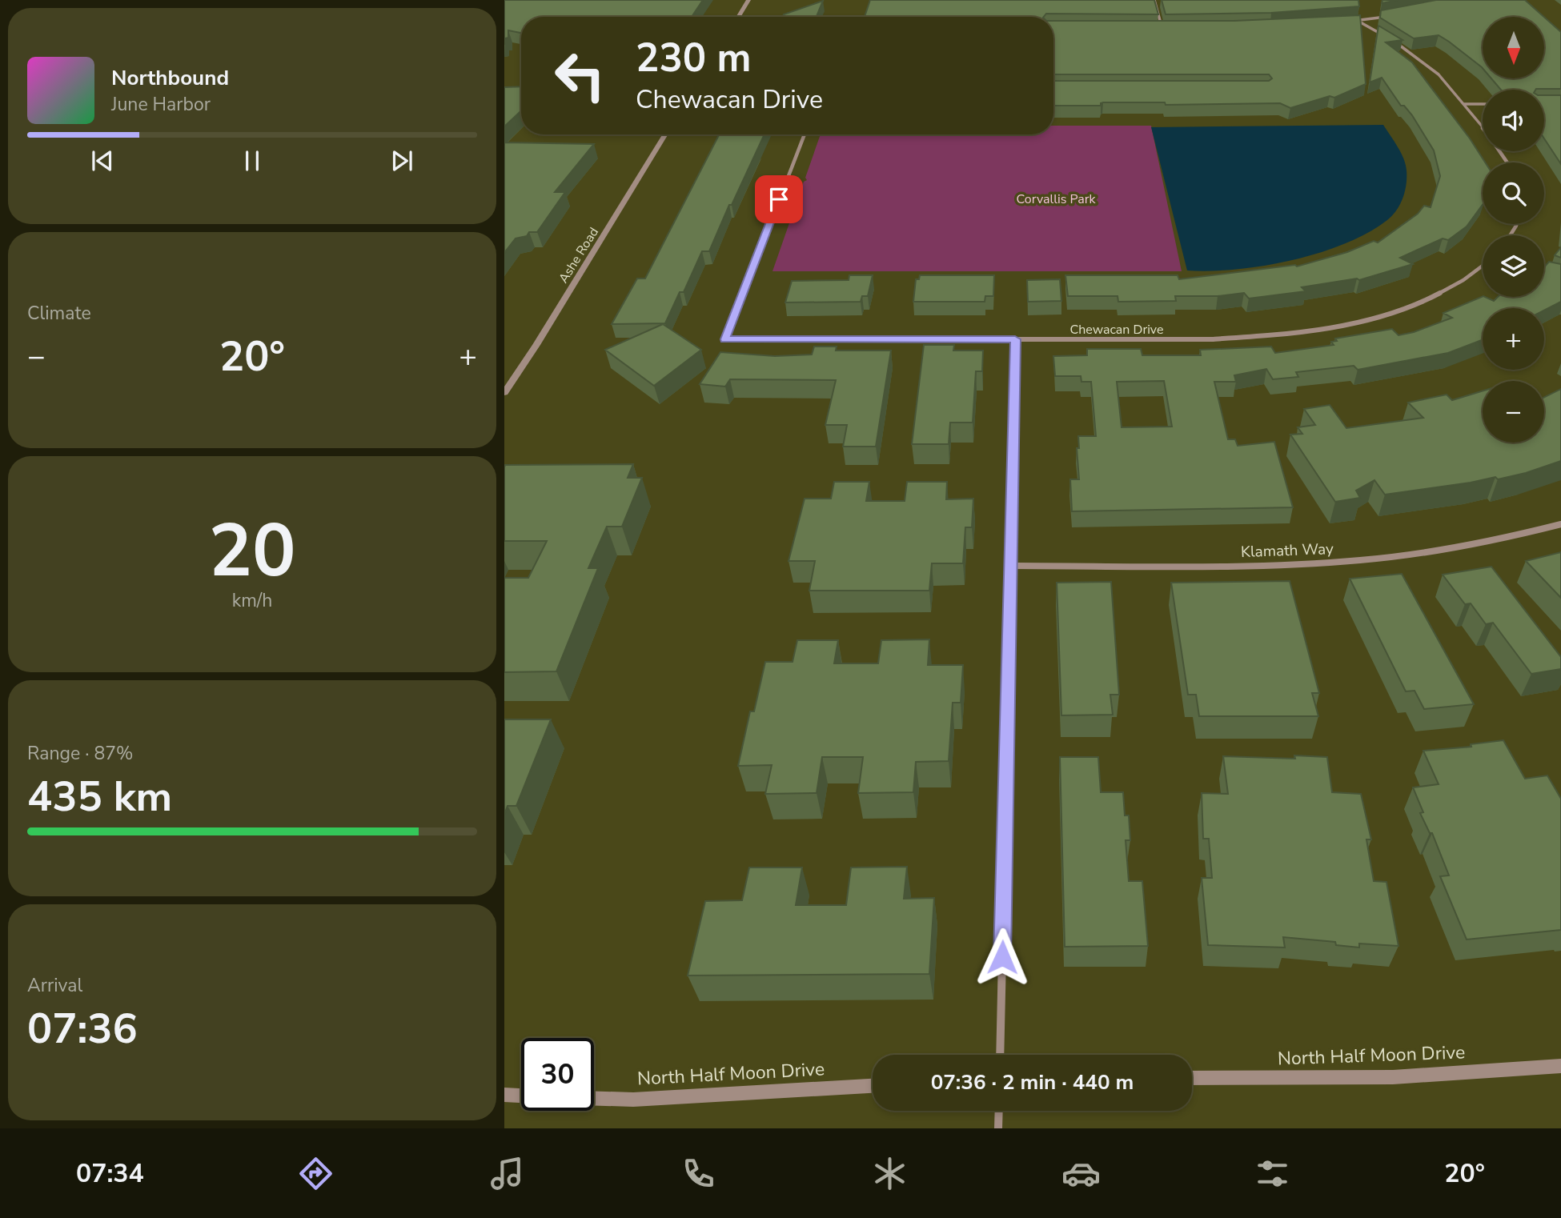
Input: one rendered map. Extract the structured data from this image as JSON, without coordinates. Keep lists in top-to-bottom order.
{
  "streets": {
    "street": [
      "Ashe Road",
      "Chewacan Drive",
      "Klamath Way",
      "North Half Moon Drive"
    ]
  },
  "parks": ["Corvallis Park"],
  "north": "bottom",
  "page": {
    "map_buttons": ["+", "−"],
    "turn": ["230 m", "Chewacan Drive"],
    "song": ["Northbound", "June Harbor"],
    "tile": [
      "Climate",
      ["20", "km/h"],
      ["Range · 87%", "435 km"],
      ["Arrival", "07:36"]
    ],
    "heat": ["−", "20°", "+"],
    "limit": "30",
    "trip": "07:36 · 2 min · 440 m",
    "tabs": ["07:34", "20°"]
  }
}
